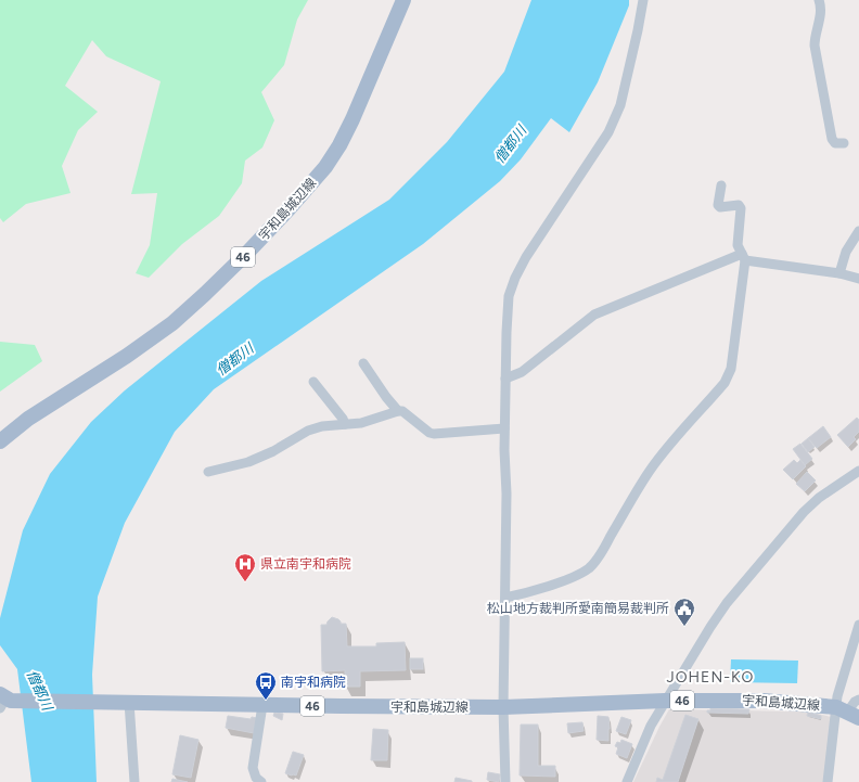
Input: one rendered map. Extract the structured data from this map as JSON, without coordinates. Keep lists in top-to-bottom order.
{
  "streets": {
    "main road": ["宇和島城辺線", "46"]
  },
  "districts": ["JOHEN-KO"],
  "water": ["僧都川"],
  "places": {
    "hospital": ["県立南宇和病院"],
    "public building": ["松山地方裁判所愛南簡易裁判所"],
    "bus stop": ["南宇和病院"]
  }
}
